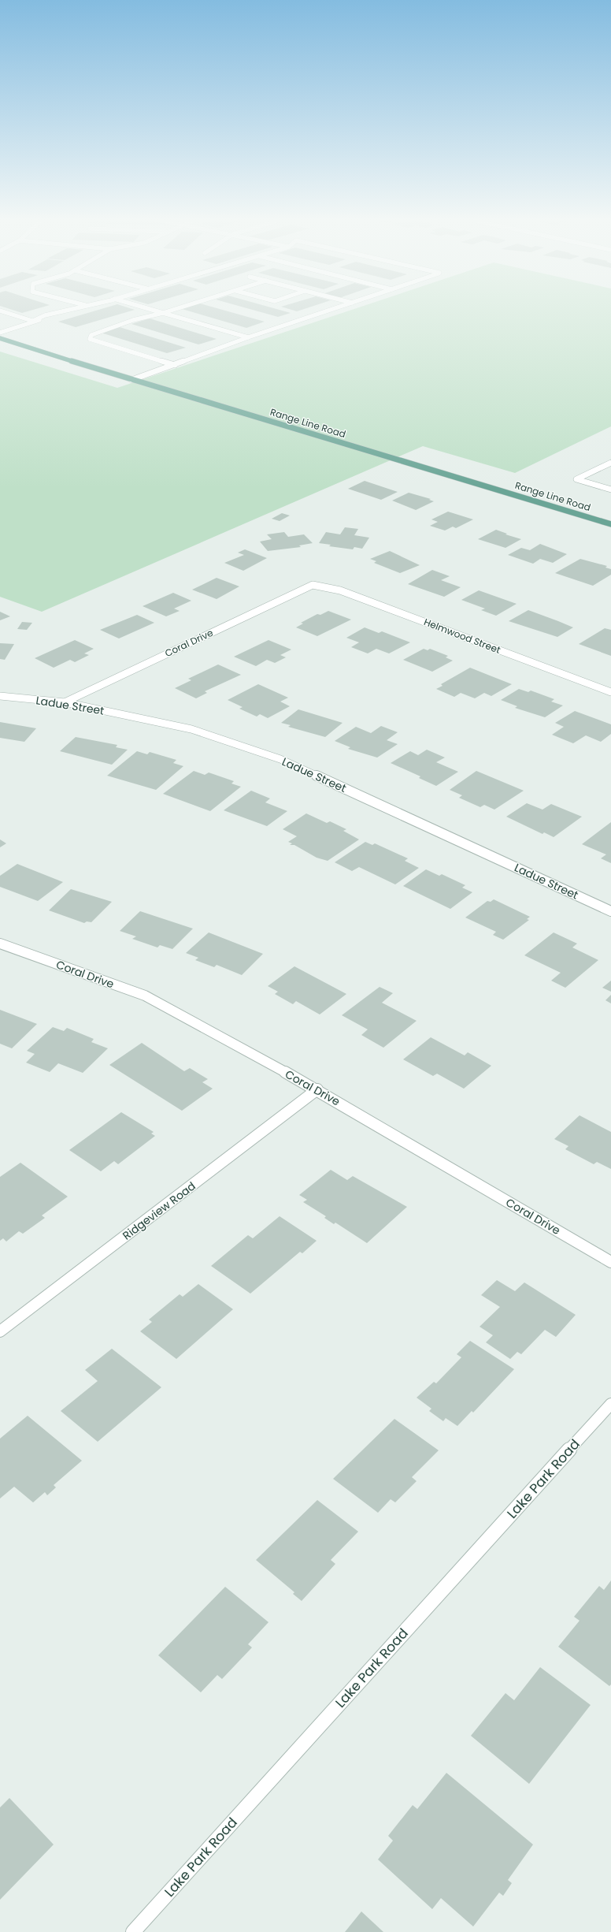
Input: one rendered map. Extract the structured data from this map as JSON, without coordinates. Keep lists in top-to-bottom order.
{
  "streets": {
    "main road": ["Range Line Road"],
    "street": [
      "Helmwood Street",
      "Coral Drive",
      "Ladue Street",
      "Ridgeview Road",
      "Lake Park Road"
    ]
  },
  "crossings": [
    ["Helmwood Street", "Coral Drive"],
    ["Coral Drive", "Ladue Street"],
    ["Coral Drive", "Ridgeview Road"]
  ]
}
